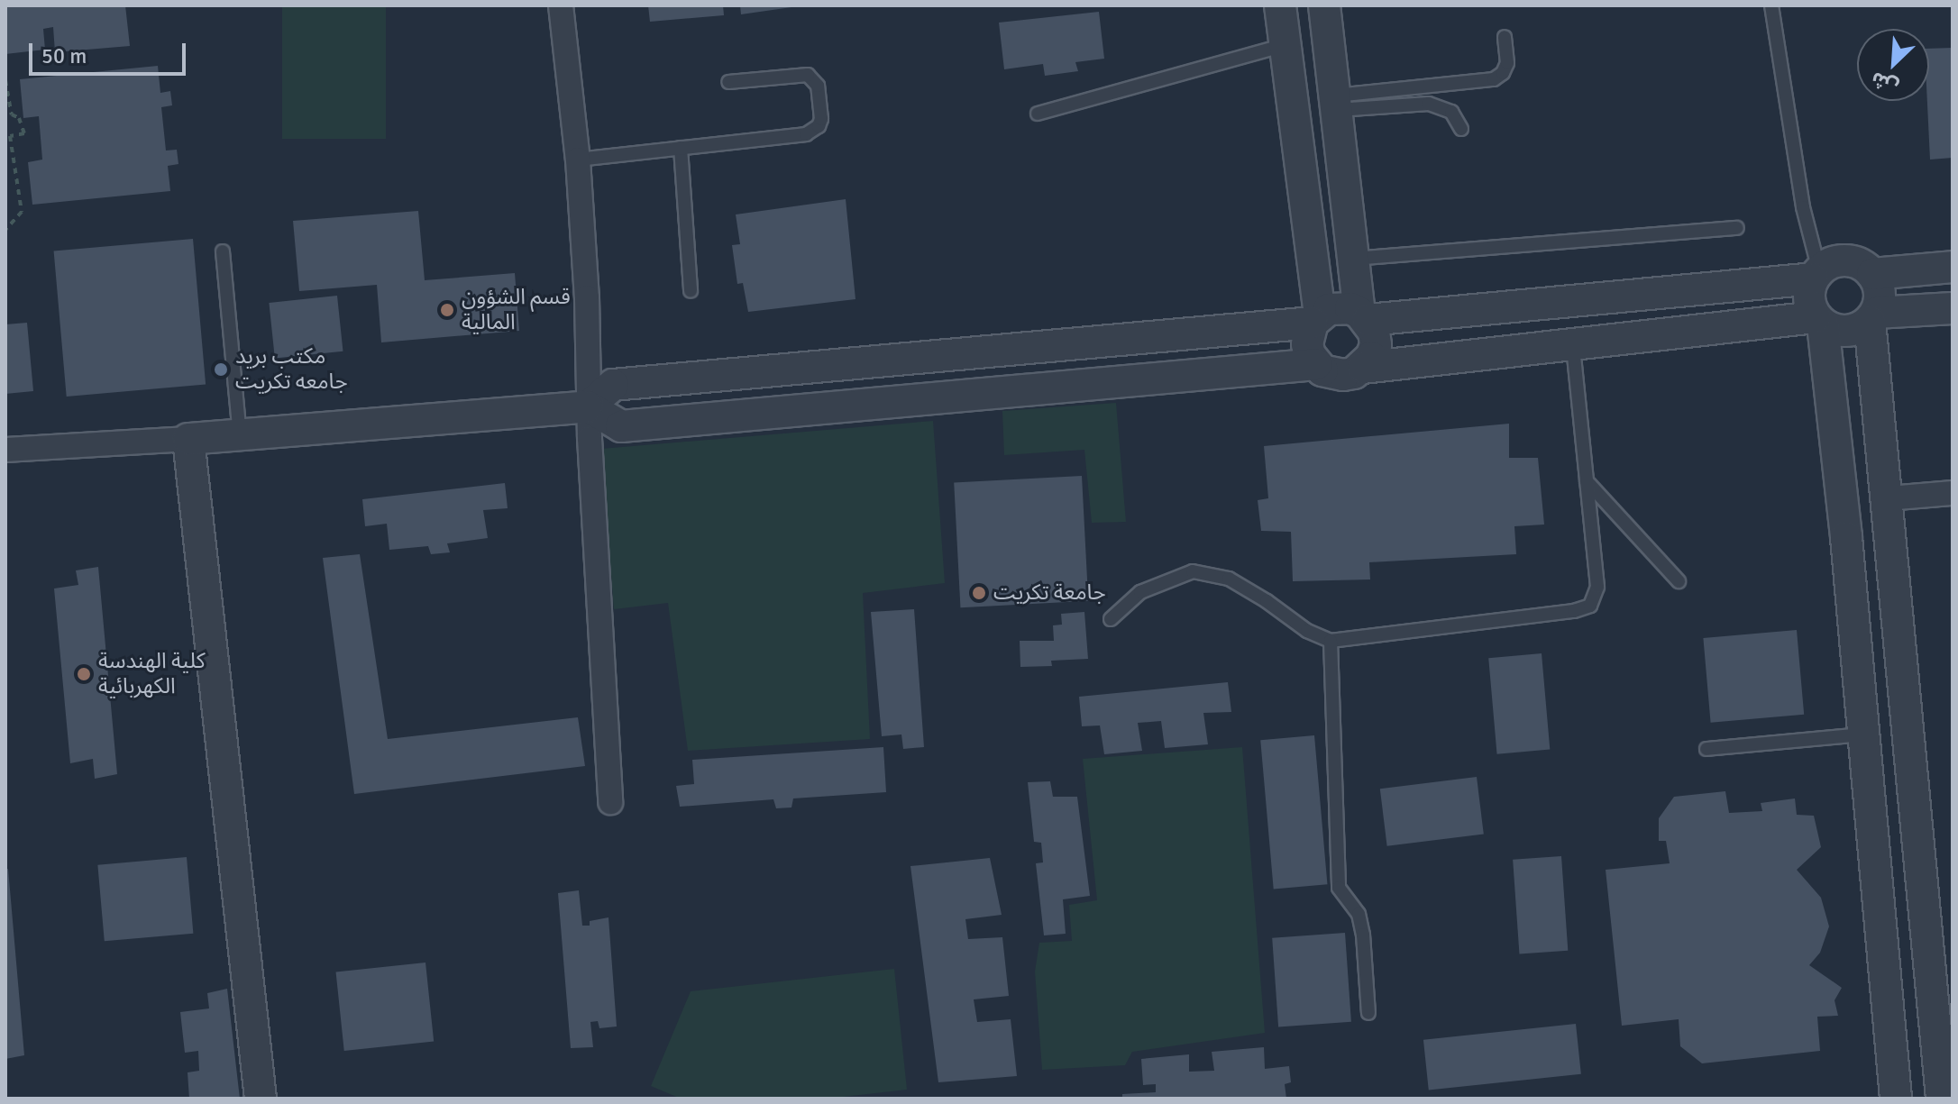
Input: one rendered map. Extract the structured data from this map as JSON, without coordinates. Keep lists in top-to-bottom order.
{
  "places": [
    "قسم الشؤون المالية",
    "مكتب بريد جامعه تكريت",
    "جامعة تكريت",
    "كلية الهندسة الكهربائية"
  ],
  "scale_bar": "50 m",
  "north": "bottom left"
}
